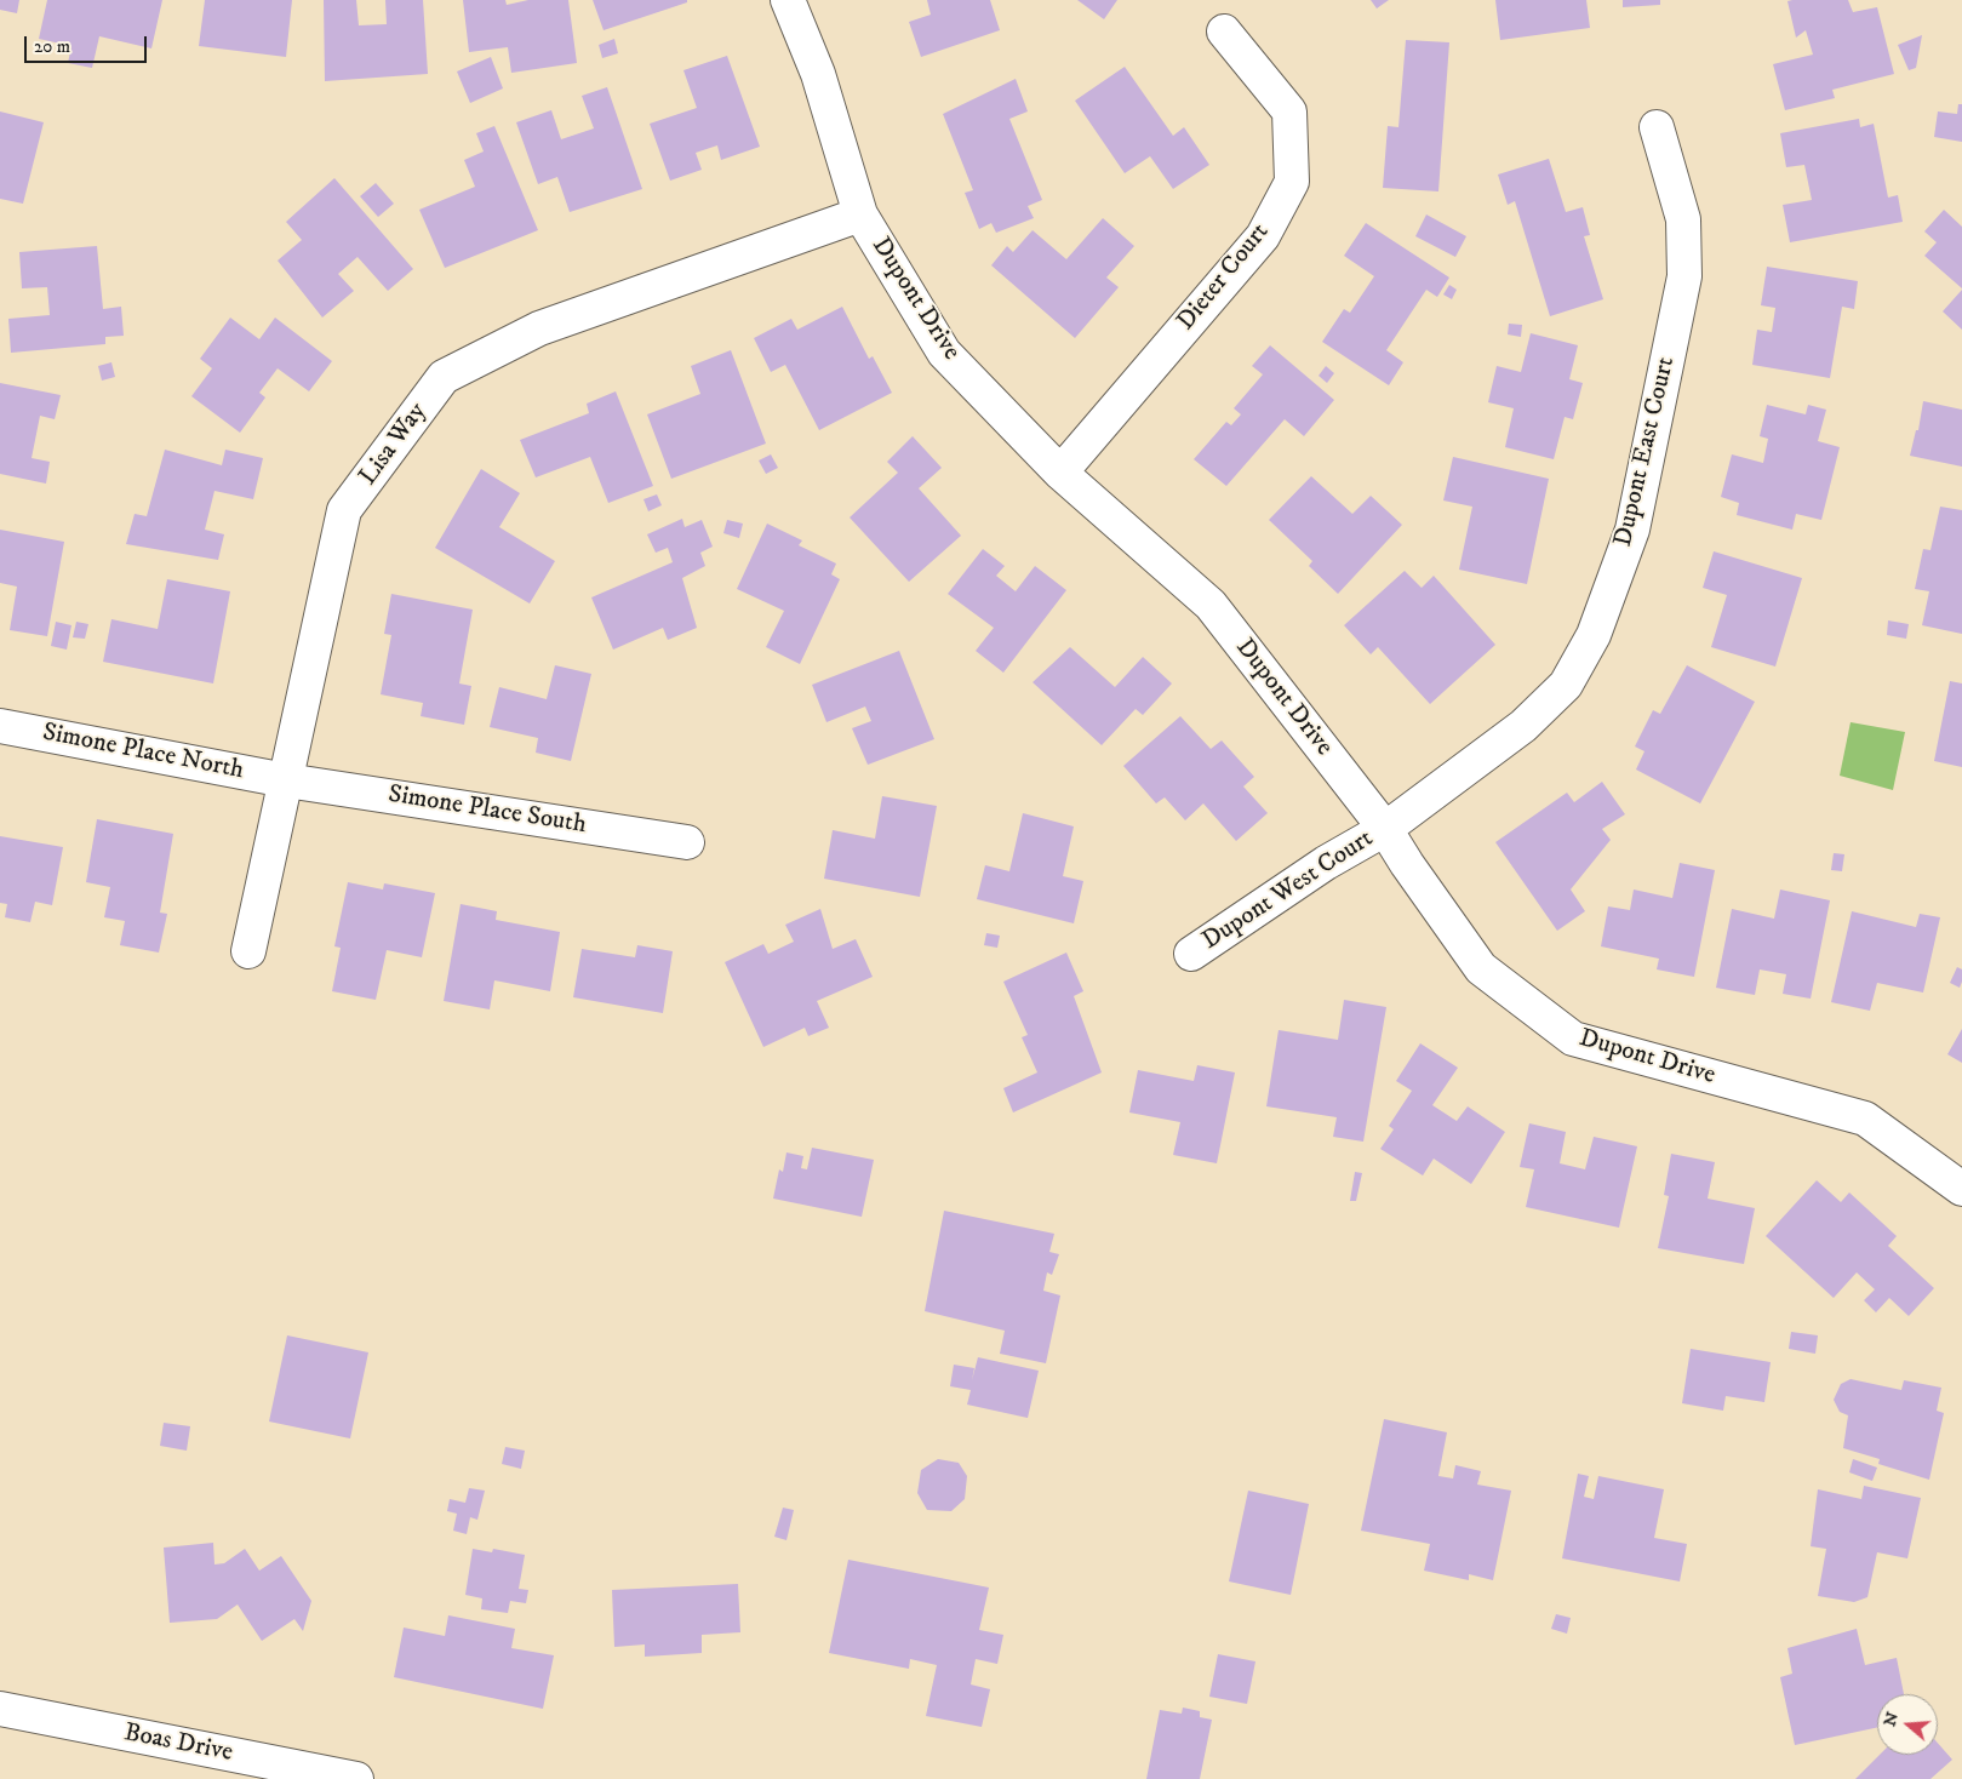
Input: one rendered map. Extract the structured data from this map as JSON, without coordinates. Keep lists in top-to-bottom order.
{
  "streets": {
    "street": [
      "Dieter Court",
      "Dupont Drive",
      "Lisa Way",
      "Dupont East Court",
      "Simone Place North",
      "Simone Place South",
      "Dupont West Court",
      "Boas Drive"
    ]
  },
  "crossings": [
    ["Dieter Court", "Dupont Drive"],
    ["Dupont Drive", "Lisa Way"],
    ["Dupont Drive", "Dupont East Court"],
    ["Dupont Drive", "Dupont West Court"],
    ["Lisa Way", "Simone Place North"],
    ["Lisa Way", "Simone Place South"],
    ["Dupont East Court", "Dupont West Court"],
    ["Simone Place North", "Simone Place South"]
  ],
  "scale_bar": "20 m",
  "north": "left"
}
